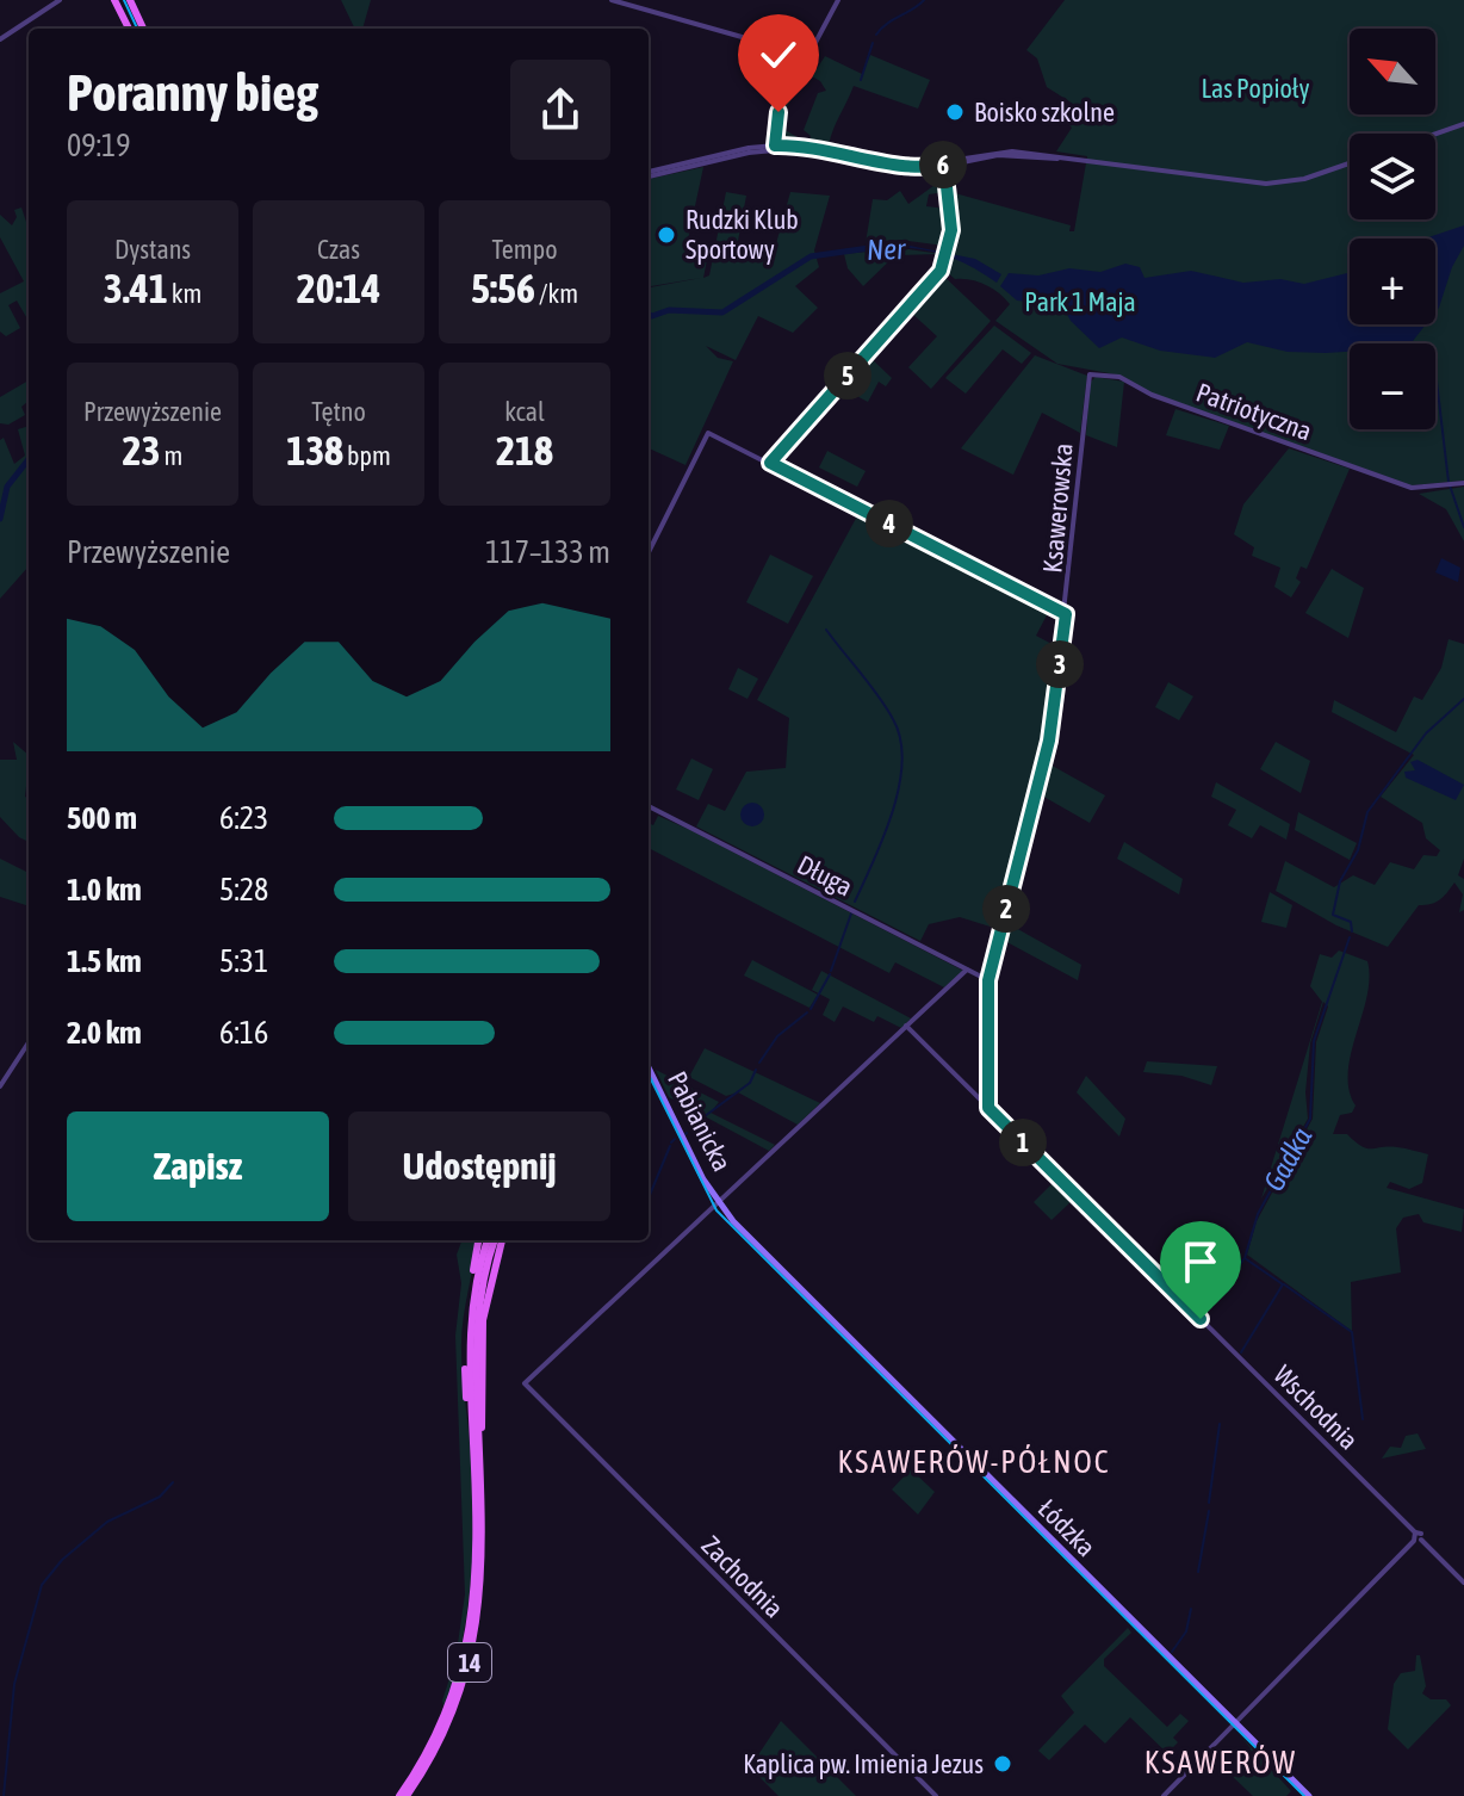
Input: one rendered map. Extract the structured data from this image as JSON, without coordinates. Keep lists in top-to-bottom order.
{
  "streets": {
    "main road": ["Pabianicka", "Łódzka", "14"],
    "street": [
      "Patriotyczna",
      "Ksawerowska",
      "Długa",
      "Wschodnia",
      "Zachodnia"
    ]
  },
  "crossings": [
    ["Patriotyczna", "Ksawerowska"],
    ["Ksawerowska", "Długa"],
    ["Ksawerowska", "Wschodnia"],
    ["Pabianicka", "Łódzka"],
    ["Pabianicka", "Zachodnia"],
    ["Łódzka", "Zachodnia"]
  ],
  "districts": ["KSAWERÓW-PÓŁNOC", "KSAWERÓW"],
  "water": ["Ner", "Gadka"],
  "parks": ["Las Popioły", "Park 1 Maja"],
  "places": ["Boisko szkolne", "Rudzki Klub Sportowy", "Kaplica pw. Imienia Jezus"],
  "north": "top left",
  "page": {
    "map_buttons": ["+", "−"],
    "heading": ["Poranny bieg", "09:19"],
    "pins": [
      "6",
      "5",
      "4",
      "3",
      "2",
      "1"
    ],
    "stats": [
      ["Dystans", "3.41 km"],
      ["Czas", "20:14"],
      ["Tempo", "5:56 /km"],
      ["Przewyższenie", "23 m"],
      ["Tętno", "138 bpm"],
      ["kcal", "218"]
    ],
    "chart": ["Przewyższenie", "117–133 m"],
    "list": [
      {
        "name": "500 m",
        "note": "6:23"
      },
      {
        "name": "1.0 km",
        "note": "5:28"
      },
      {
        "name": "1.5 km",
        "note": "5:31"
      },
      {
        "name": "2.0 km",
        "note": "6:16"
      }
    ],
    "buttons": ["Zapisz", "Udostępnij"]
  }
}
